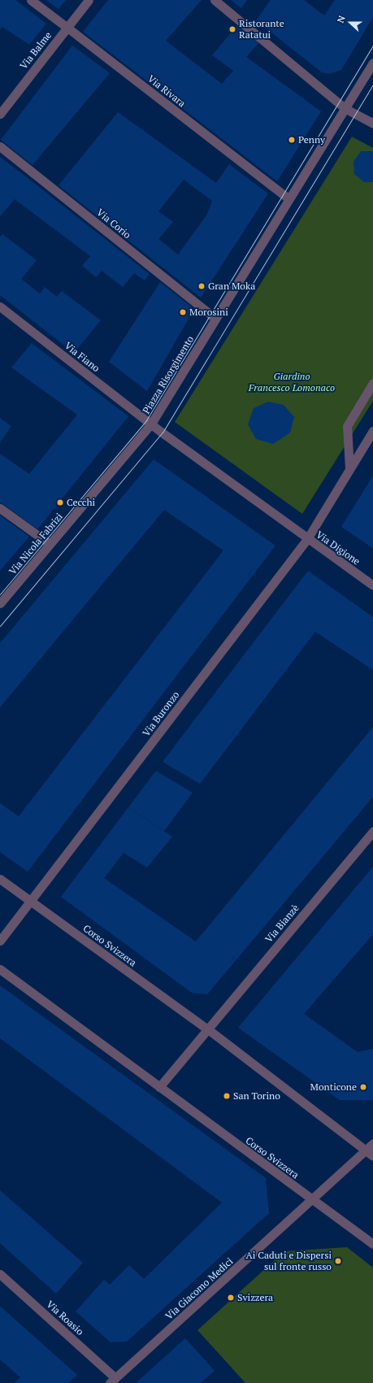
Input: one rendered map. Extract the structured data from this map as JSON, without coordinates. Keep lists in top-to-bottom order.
{
  "streets": {
    "street": [
      "Via Balme",
      "Via Rivara",
      "Via Corio",
      "Via Fiano",
      "Piazza Risorgimento",
      "Via Nicola Fabrizi",
      "Via Digione",
      "Via Buronzo",
      "Via Bianzè",
      "Corso Svizzera",
      "Via Giacomo Medici",
      "Via Roasio"
    ]
  },
  "crossings": [
    ["Via Balme", "Via Rivara"],
    ["Via Rivara", "Piazza Risorgimento"],
    ["Via Corio", "Piazza Risorgimento"],
    ["Via Fiano", "Piazza Risorgimento"],
    ["Via Fiano", "Via Nicola Fabrizi"],
    ["Piazza Risorgimento", "Via Nicola Fabrizi"],
    ["Piazza Risorgimento", "Via Digione"],
    ["Piazza Risorgimento", "Via Buronzo"],
    ["Via Digione", "Via Buronzo"],
    ["Via Buronzo", "Corso Svizzera"],
    ["Via Bianzè", "Corso Svizzera"],
    ["Corso Svizzera", "Via Giacomo Medici"],
    ["Via Giacomo Medici", "Via Roasio"]
  ],
  "parks": ["Giardino Francesco Lomonaco"],
  "places": [
    "Ristorante Ratatui",
    "Penny",
    "Gran Moka",
    "Morosini",
    "Cecchi",
    "Monticone",
    "San Torino",
    "Ai Caduti e Dispersi sul fronte russo",
    "Svizzera"
  ],
  "north": "left"
}
